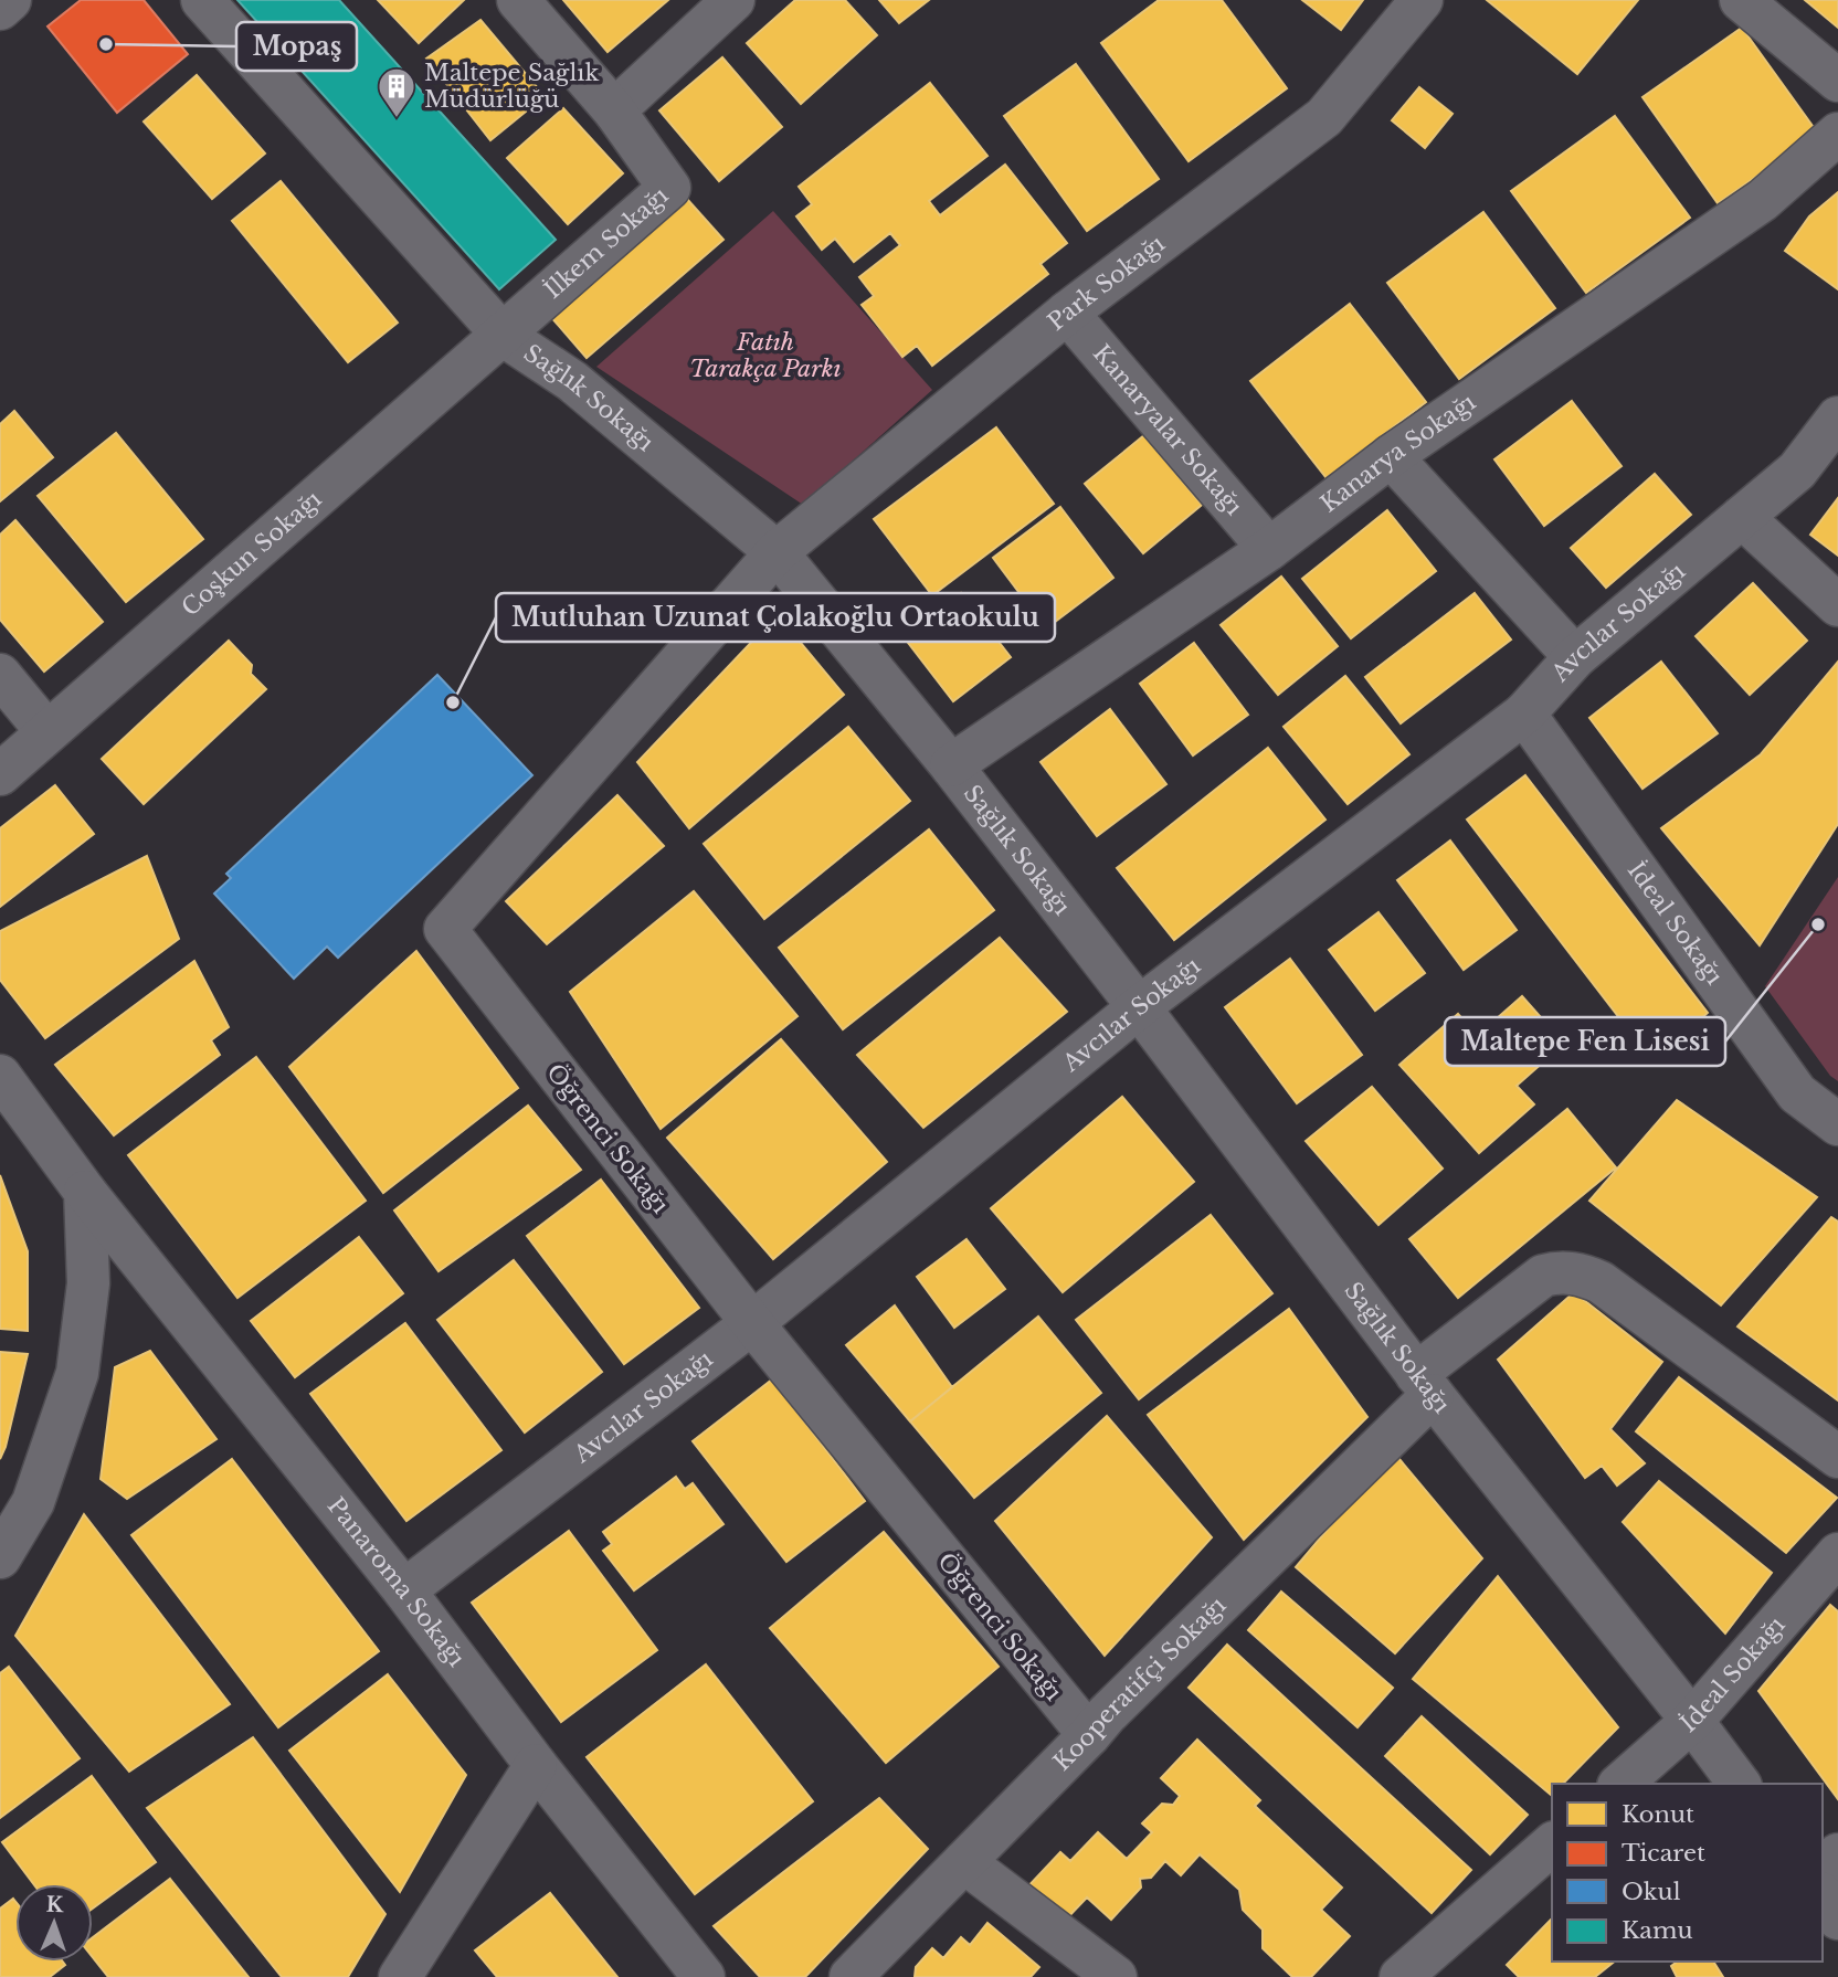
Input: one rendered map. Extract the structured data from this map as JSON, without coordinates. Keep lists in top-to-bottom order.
{
  "streets": {
    "street": [
      "İlkem Sokağı",
      "Park Sokağı",
      "Sağlık Sokağı",
      "Kanaryalar Sokağı",
      "Kanarya Sokağı",
      "Coşkun Sokağı",
      "Avcılar Sokağı",
      "İdeal Sokağı",
      "Öğrenci Sokağı",
      "Panaroma Sokağı",
      "Kooperatifçi Sokağı"
    ]
  },
  "crossings": [
    ["İlkem Sokağı", "Sağlık Sokağı"],
    ["İlkem Sokağı", "Coşkun Sokağı"],
    ["Park Sokağı", "Sağlık Sokağı"],
    ["Park Sokağı", "Kanaryalar Sokağı"],
    ["Park Sokağı", "Öğrenci Sokağı"],
    ["Sağlık Sokağı", "Kanarya Sokağı"],
    ["Sağlık Sokağı", "Coşkun Sokağı"],
    ["Sağlık Sokağı", "Avcılar Sokağı"],
    ["Sağlık Sokağı", "İdeal Sokağı"],
    ["Sağlık Sokağı", "Öğrenci Sokağı"],
    ["Sağlık Sokağı", "Kooperatifçi Sokağı"],
    ["Kanaryalar Sokağı", "Kanarya Sokağı"],
    ["Avcılar Sokağı", "İdeal Sokağı"],
    ["Avcılar Sokağı", "Öğrenci Sokağı"],
    ["Avcılar Sokağı", "Panaroma Sokağı"],
    ["Öğrenci Sokağı", "Kooperatifçi Sokağı"]
  ],
  "parks": ["Fatıh Tarakça Parkı"],
  "places": {
    "other": ["Mopaş", "Mutluhan Uzunat Çolakoğlu Ortaokulu", "Maltepe Fen Lisesi"],
    "building": ["Maltepe Sağlık Müdürlüğü"]
  },
  "legend": [
    "Konut",
    "Ticaret",
    "Okul",
    "Kamu"
  ],
  "north": "top"
}
